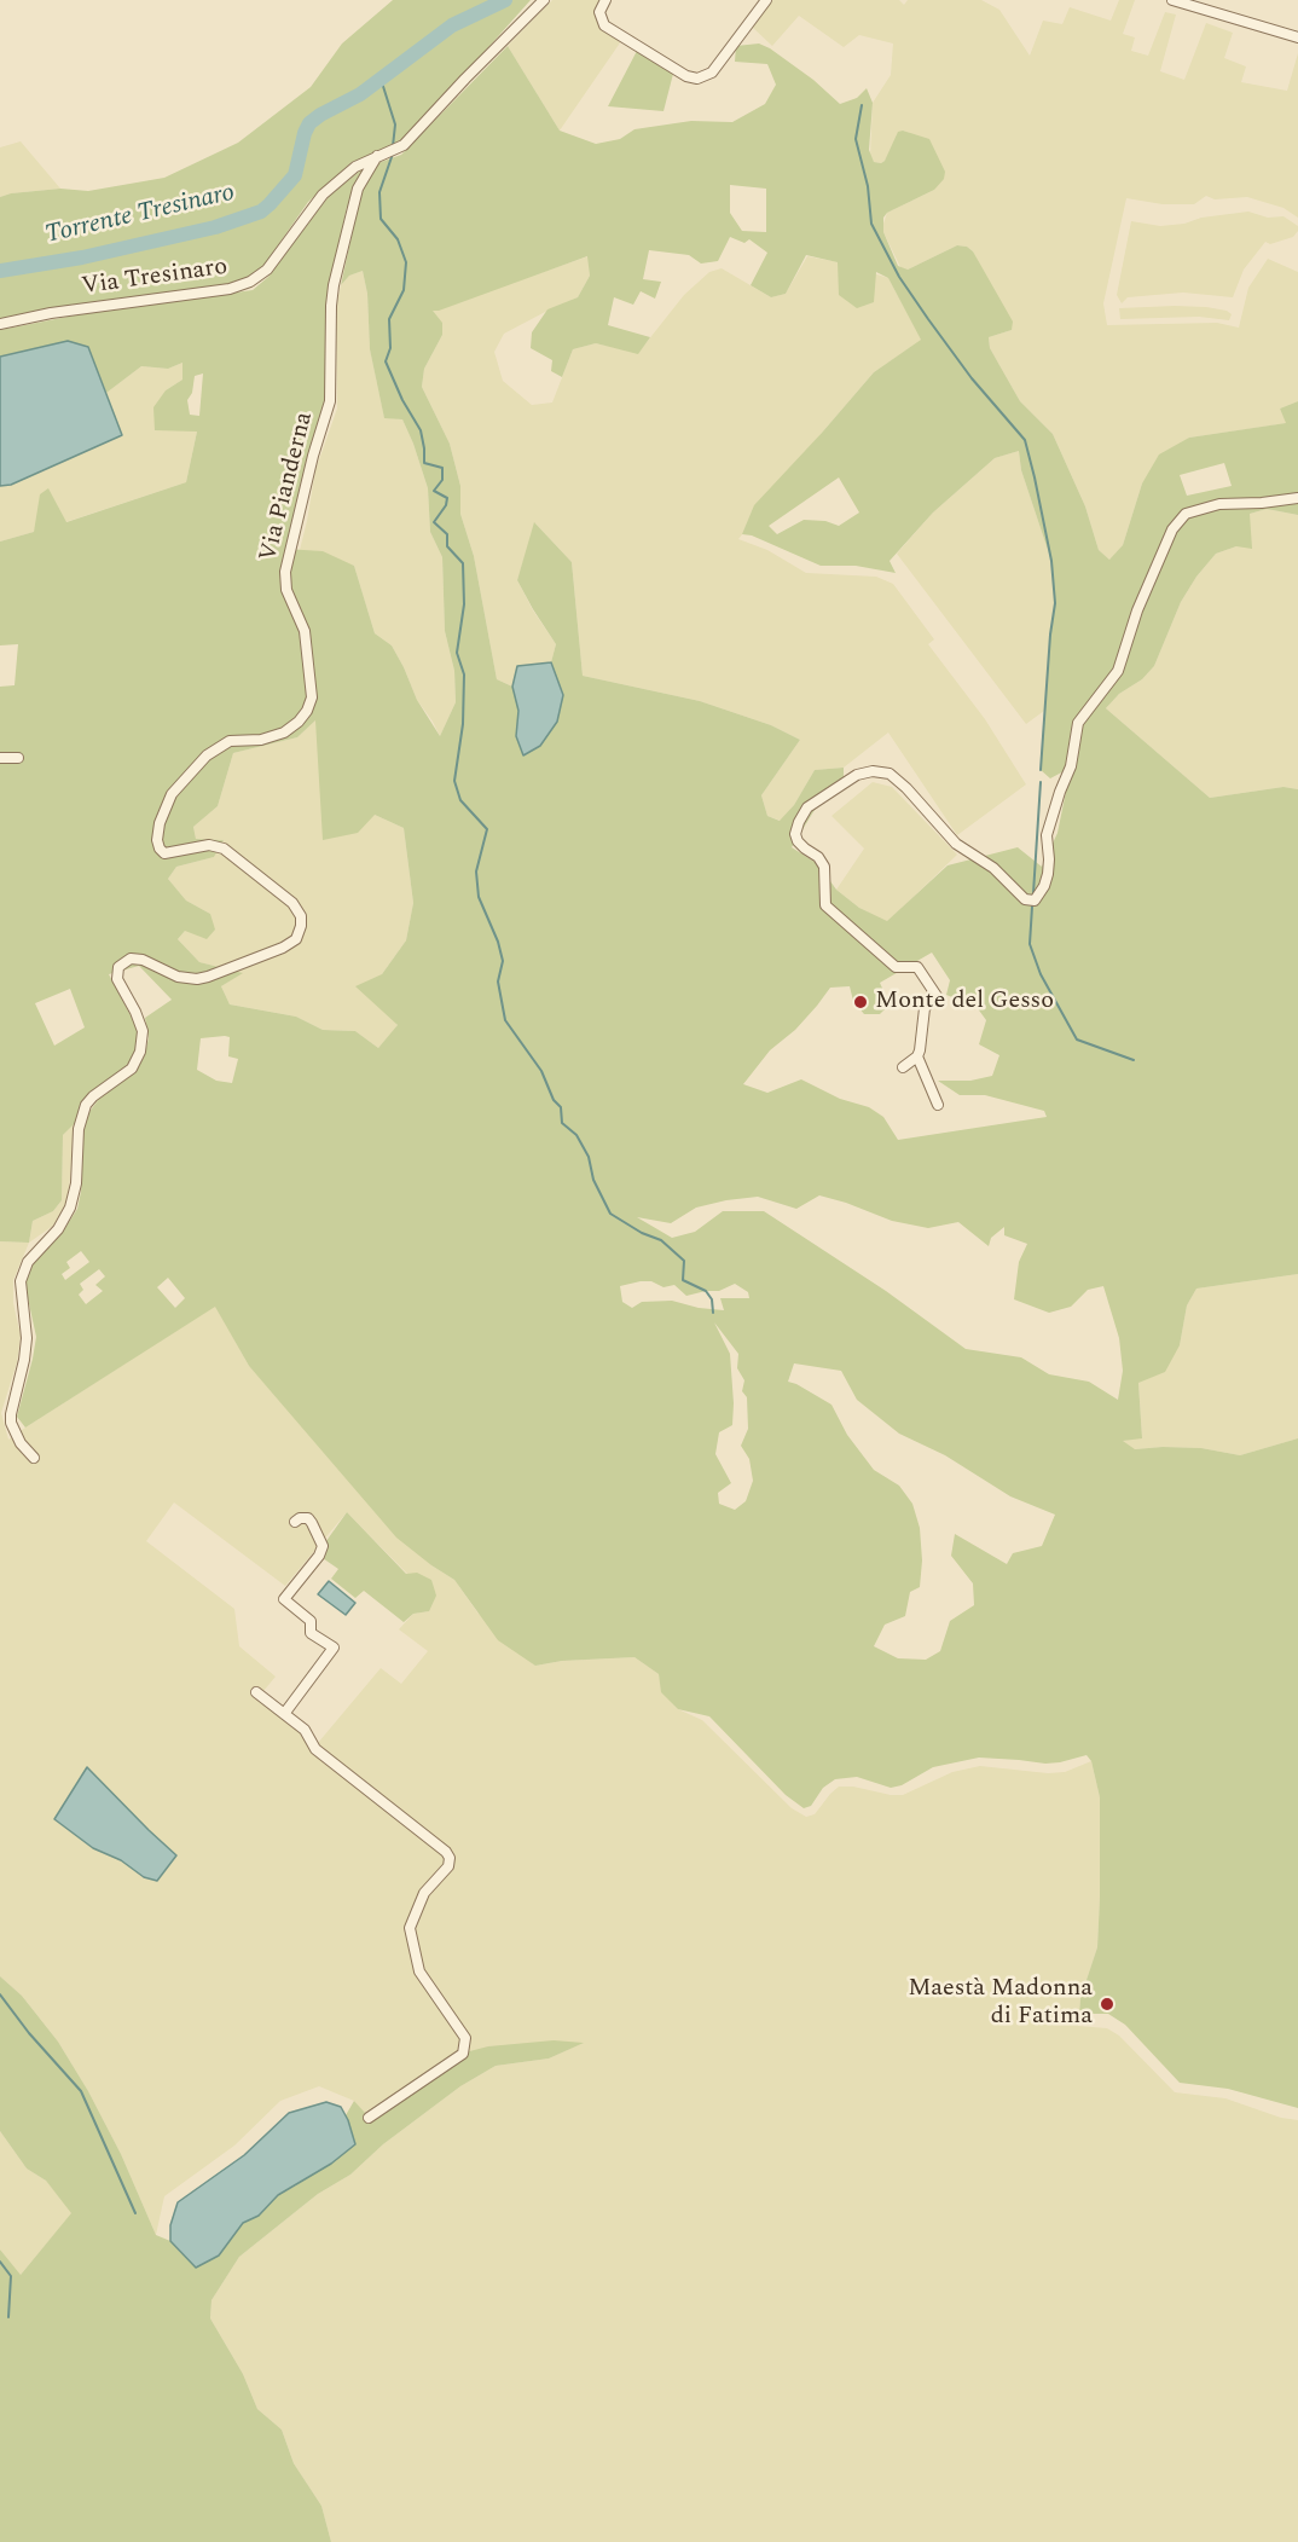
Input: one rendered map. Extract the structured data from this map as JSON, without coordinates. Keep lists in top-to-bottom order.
{
  "streets": {
    "street": ["Via Tresinaro", "Via Pianderna"]
  },
  "crossings": [
    ["Via Tresinaro", "Via Pianderna"]
  ],
  "water": ["Torrente Tresinaro"],
  "places": ["Monte del Gesso", "Maestà Madonna di Fatima"]
}
